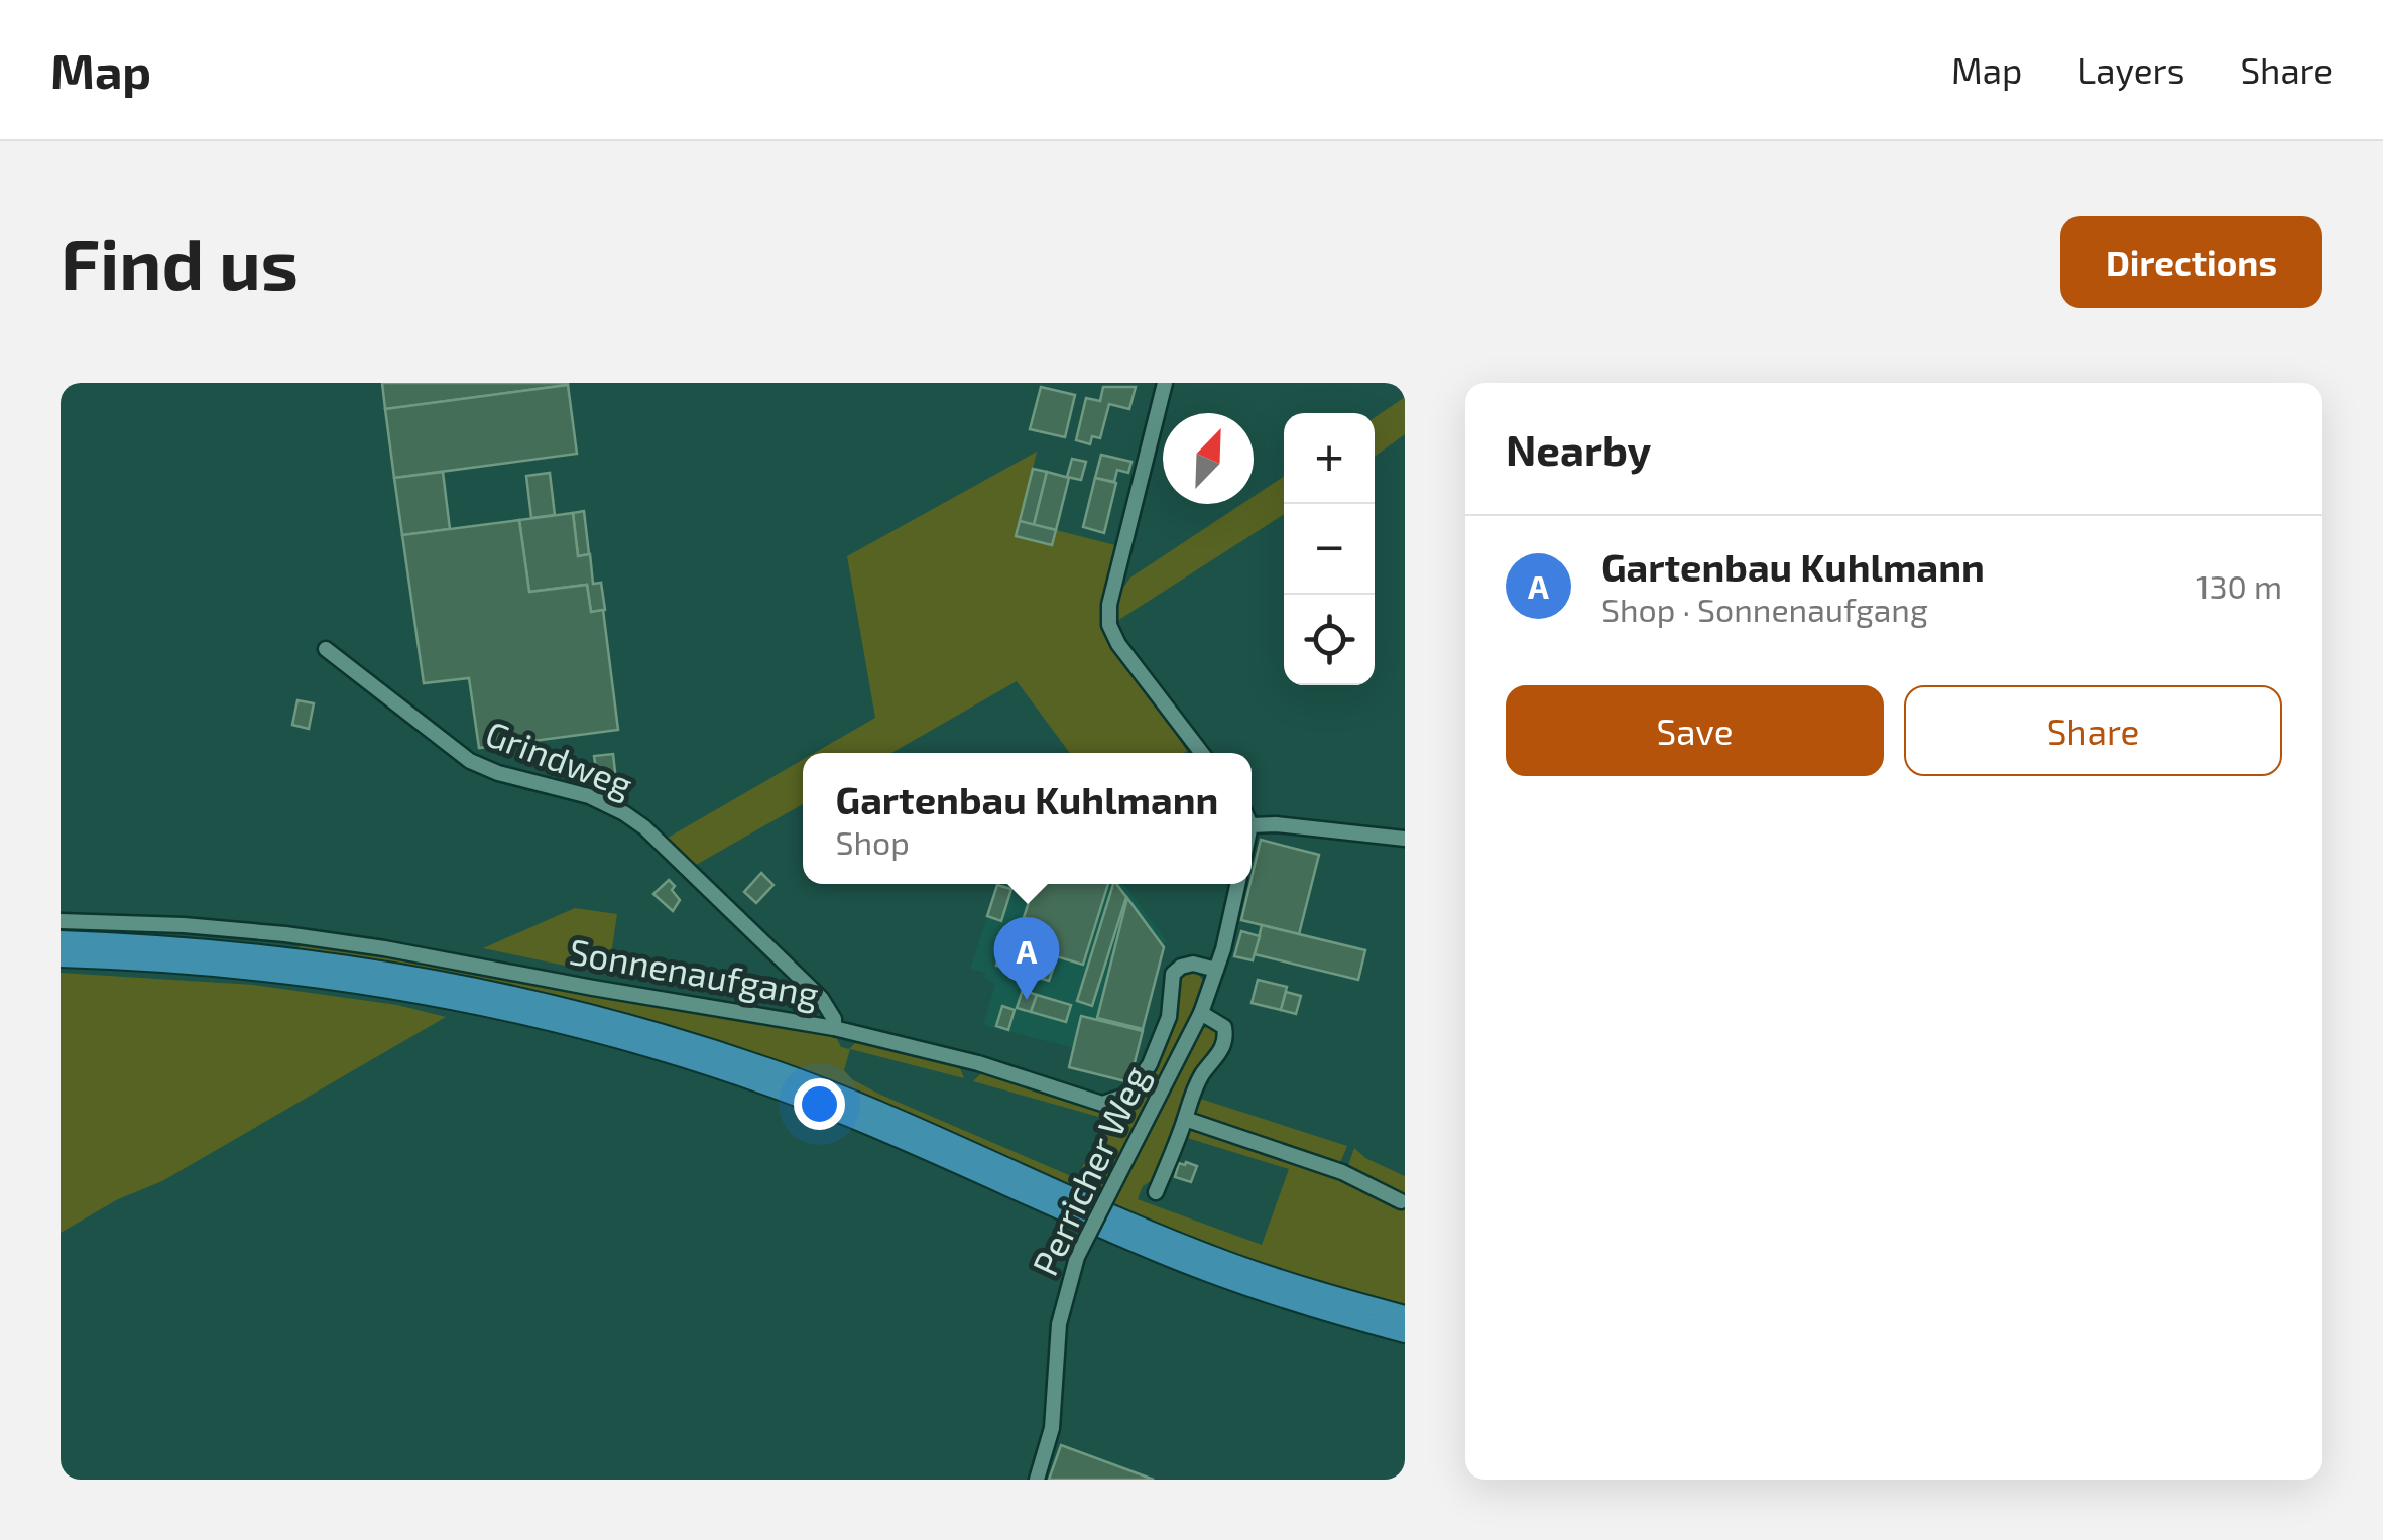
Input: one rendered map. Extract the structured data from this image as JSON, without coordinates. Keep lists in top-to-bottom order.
{
  "streets": {
    "street": ["Grindweg", "Sonnenaufgang", "Perricher Weg"]
  },
  "crossings": [
    ["Grindweg", "Sonnenaufgang"],
    ["Sonnenaufgang", "Perricher Weg"]
  ],
  "north": "top right",
  "page": {
    "header": "Map",
    "nav": ["Map", "Layers", "Share"],
    "buttons": [
      "Directions",
      ["Save", "Share"]
    ],
    "title": "Find us",
    "heading": "Nearby",
    "map_buttons": ["+", "−"],
    "list": [
      {
        "mark": "A",
        "name": "Gartenbau Kuhlmann",
        "note": "Shop · Sonnenaufgang",
        "value": "130 m"
      }
    ],
    "popup": ["Gartenbau Kuhlmann", "Shop"],
    "pins": "A"
  }
}
